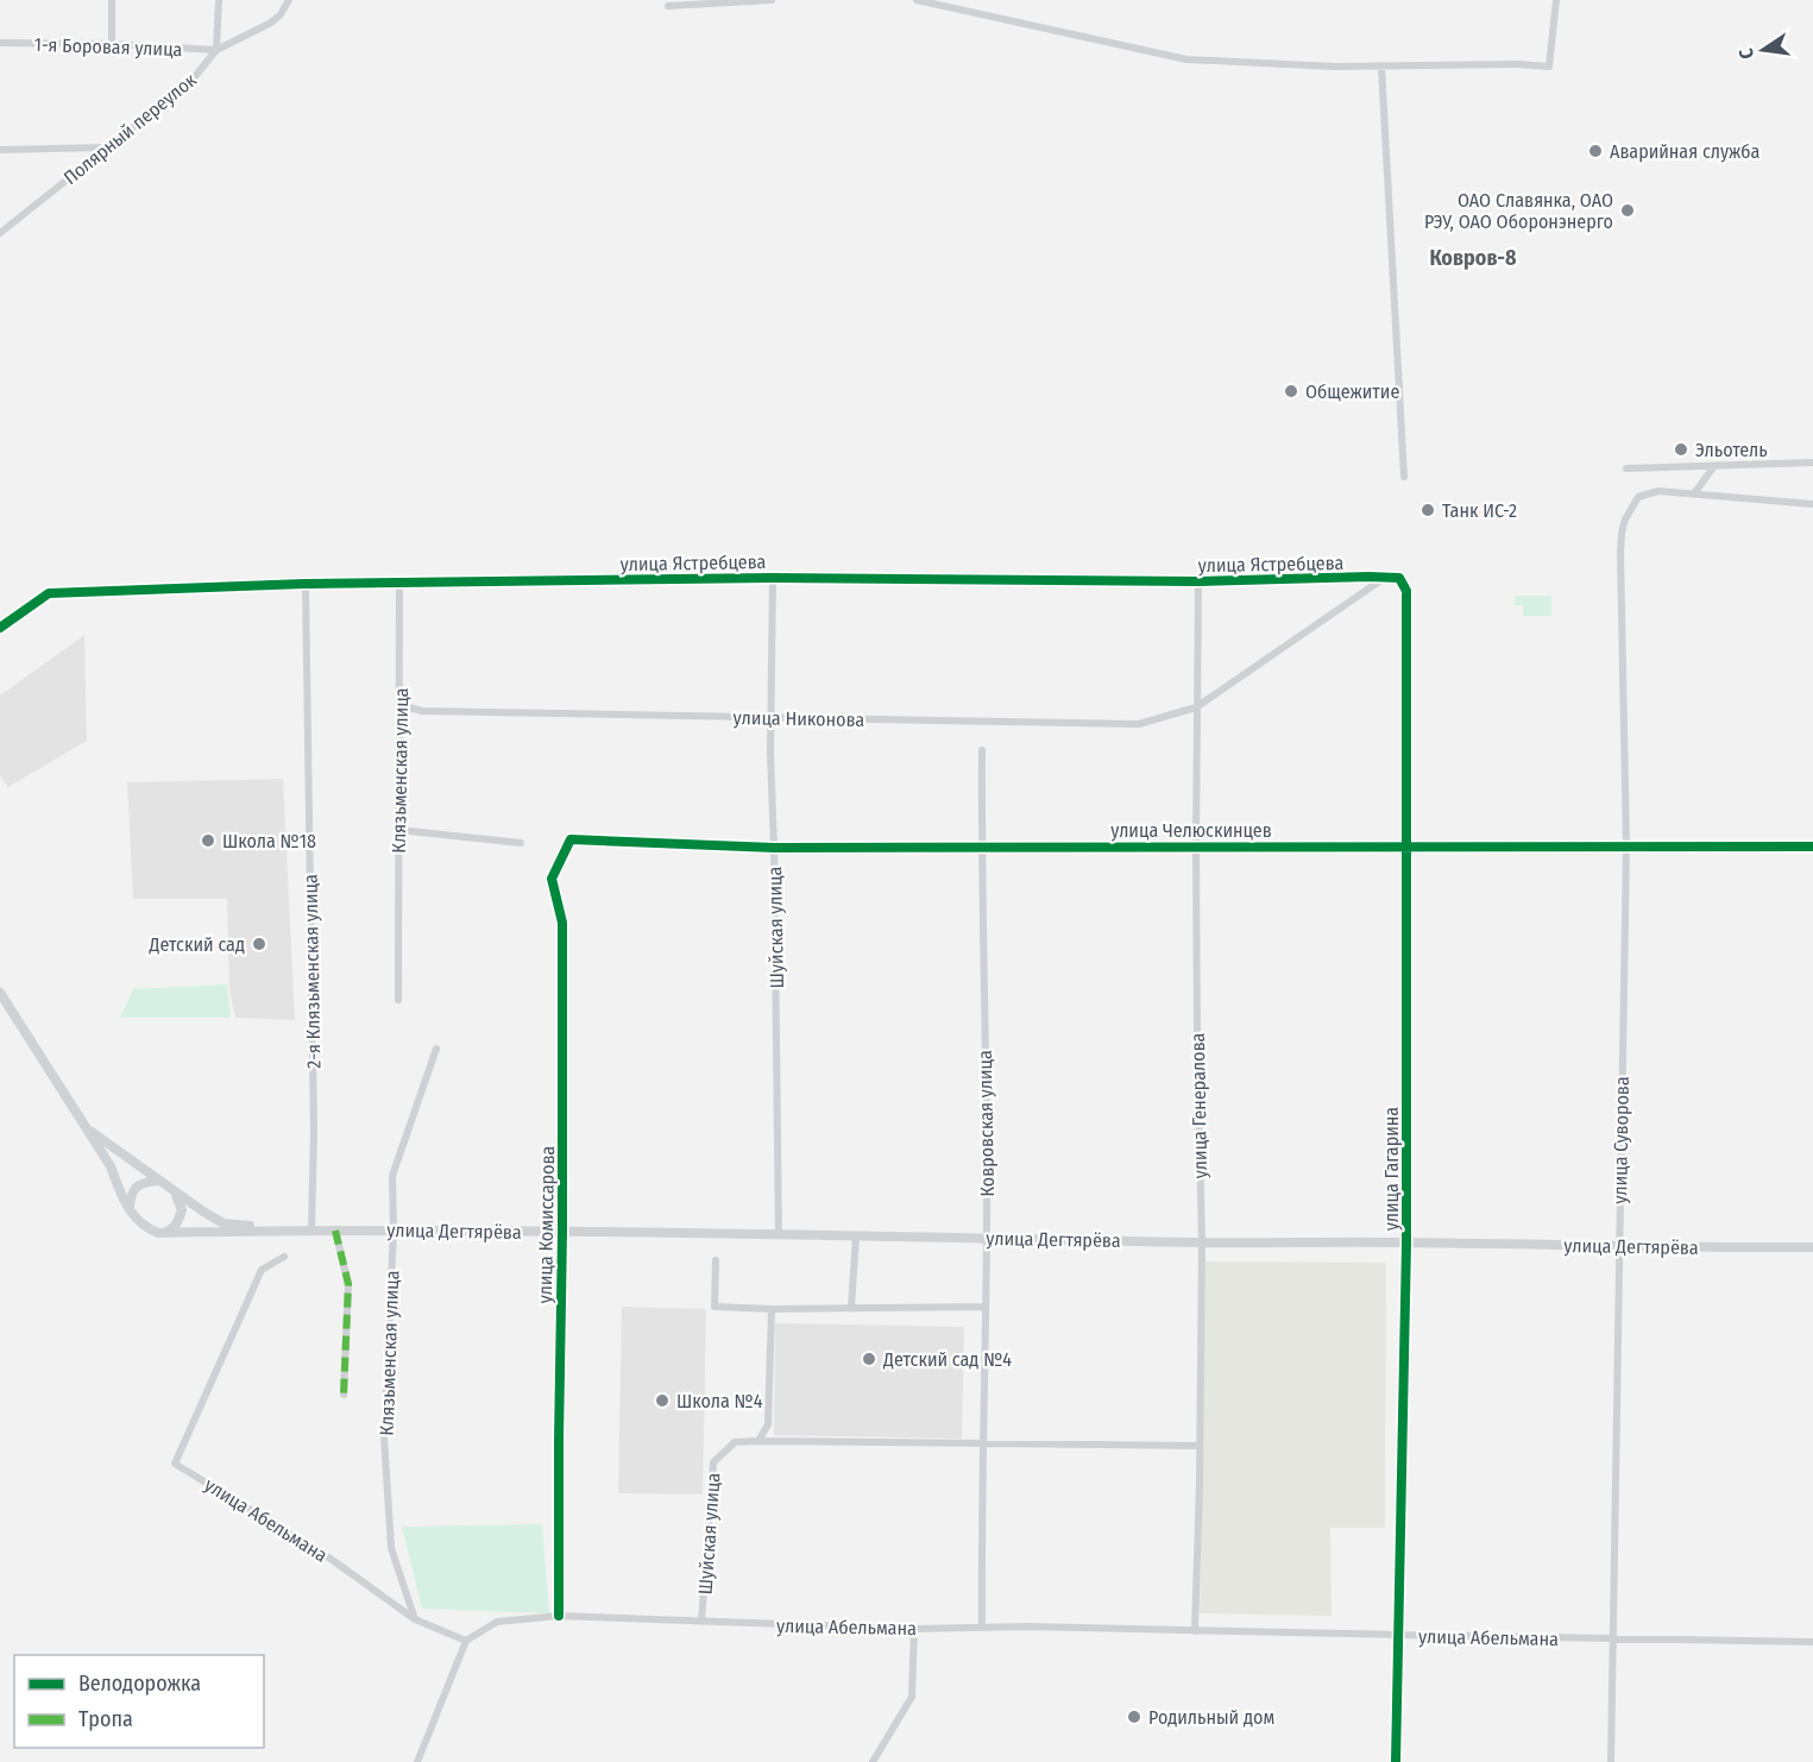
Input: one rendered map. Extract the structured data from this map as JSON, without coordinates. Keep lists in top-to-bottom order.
{
  "streets": {
    "main road": ["улица Дегтярёва"],
    "street": [
      "1-я Боровая улица",
      "Полярный переулок",
      "улица Ястребцева",
      "улица Никонова",
      "Клязьменская улица",
      "улица Челюскинцев",
      "Шуйская улица",
      "2-я Клязьменская улица",
      "улица Генералова",
      "Ковровская улица",
      "улица Суворова",
      "улица Гагарина",
      "улица Комиссарова",
      "улица Абельмана"
    ]
  },
  "crossings": [
    ["1-я Боровая улица", "Полярный переулок"],
    ["улица Ястребцева", "улица Никонова"],
    ["улица Ястребцева", "Клязьменская улица"],
    ["улица Ястребцева", "Шуйская улица"],
    ["улица Ястребцева", "2-я Клязьменская улица"],
    ["улица Ястребцева", "улица Генералова"],
    ["улица Ястребцева", "улица Гагарина"],
    ["улица Никонова", "Клязьменская улица"],
    ["улица Никонова", "Шуйская улица"],
    ["улица Никонова", "улица Генералова"],
    ["Клязьменская улица", "улица Дегтярёва"],
    ["Клязьменская улица", "улица Абельмана"],
    ["улица Челюскинцев", "Шуйская улица"],
    ["улица Челюскинцев", "улица Генералова"],
    ["улица Челюскинцев", "Ковровская улица"],
    ["улица Челюскинцев", "улица Суворова"],
    ["улица Челюскинцев", "улица Гагарина"],
    ["улица Челюскинцев", "улица Комиссарова"],
    ["Шуйская улица", "улица Генералова"],
    ["Шуйская улица", "Ковровская улица"],
    ["Шуйская улица", "улица Дегтярёва"],
    ["Шуйская улица", "улица Абельмана"],
    ["2-я Клязьменская улица", "улица Дегтярёва"],
    ["улица Генералова", "улица Дегтярёва"],
    ["улица Генералова", "улица Абельмана"],
    ["Ковровская улица", "улица Дегтярёва"],
    ["Ковровская улица", "улица Абельмана"],
    ["улица Суворова", "улица Дегтярёва"],
    ["улица Суворова", "улица Абельмана"],
    ["улица Гагарина", "улица Дегтярёва"],
    ["улица Гагарина", "улица Абельмана"],
    ["улица Комиссарова", "улица Дегтярёва"],
    ["улица Комиссарова", "улица Абельмана"]
  ],
  "districts": ["Ковров-8"],
  "places": [
    "Аварийная служба",
    "ОАО Славянка, ОАО РЭУ, ОАО Оборонэнерго",
    "Общежитие",
    "Эльотель",
    "Танк ИС-2",
    "Школа №18",
    "Детский сад",
    "Детский сад №4",
    "Школа №4",
    "Родильный дом"
  ],
  "legend": ["Велодорожка", "Тропа"],
  "north": "left"
}
